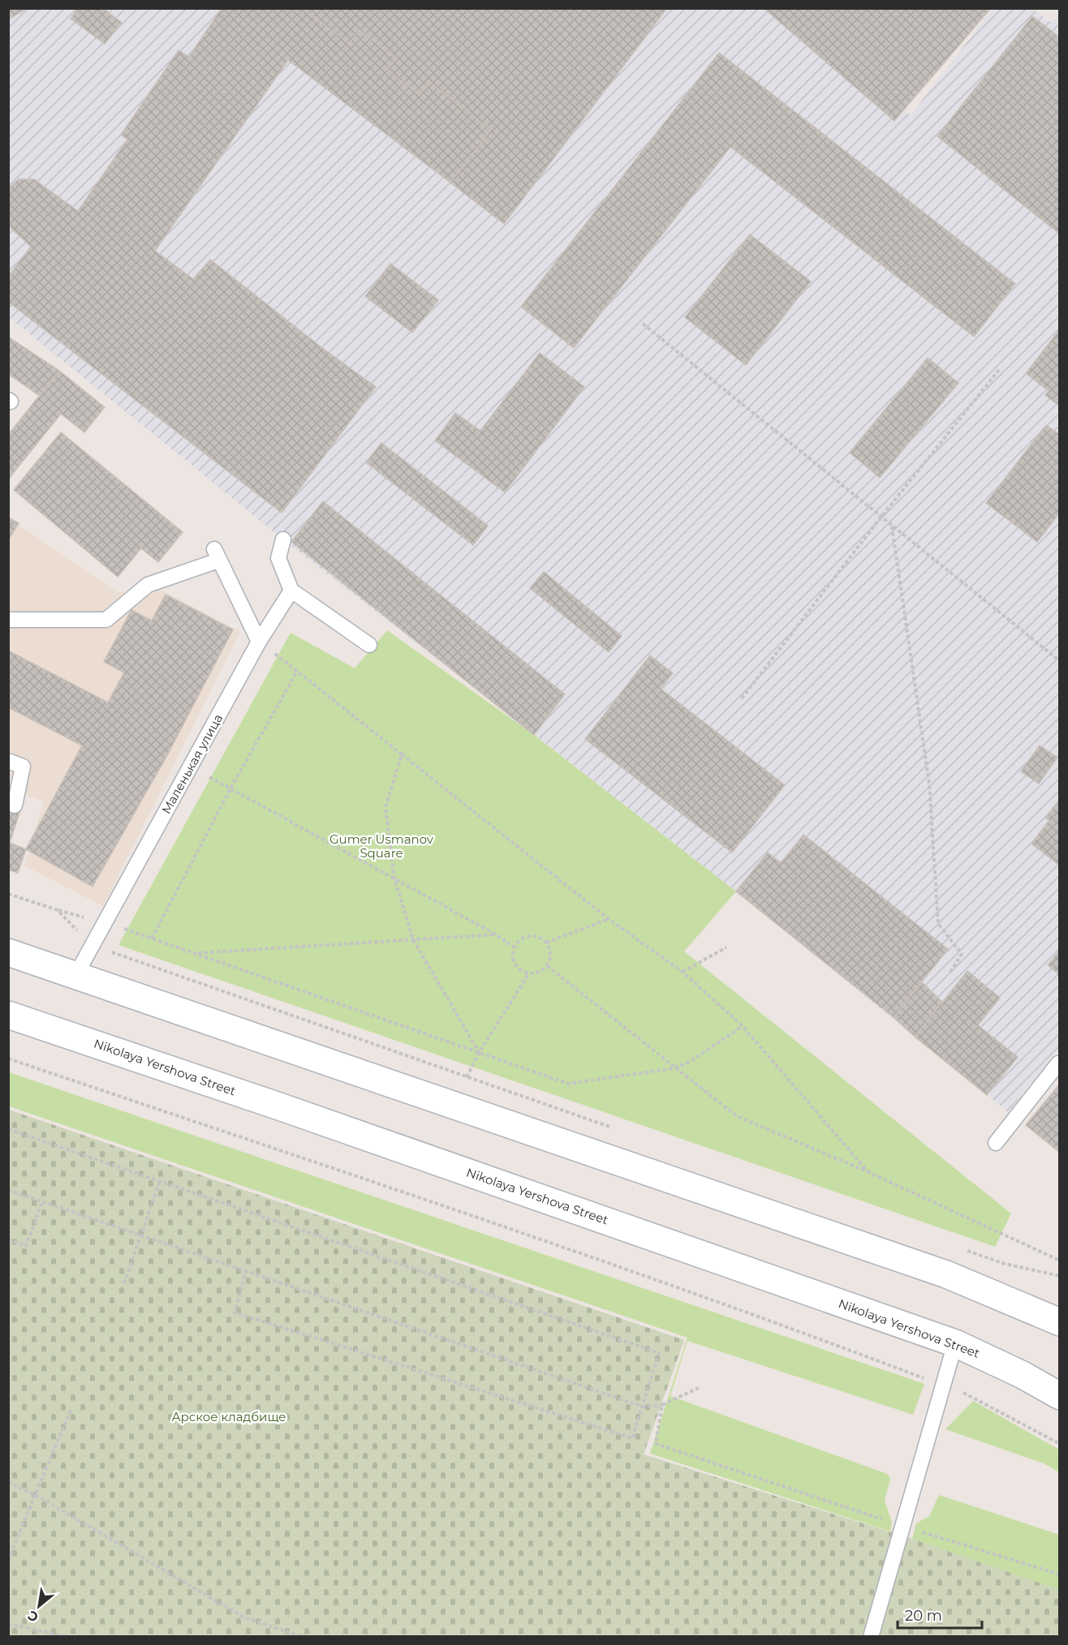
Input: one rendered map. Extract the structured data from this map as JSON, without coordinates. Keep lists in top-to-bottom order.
{
  "streets": {
    "main road": ["Nikolaya Yershova Street"],
    "lane": ["Маленькая улица"]
  },
  "parks": ["Gumer Usmanov Square", "Арское кладбище"],
  "scale_bar": "20 m",
  "north": "bottom left"
}
